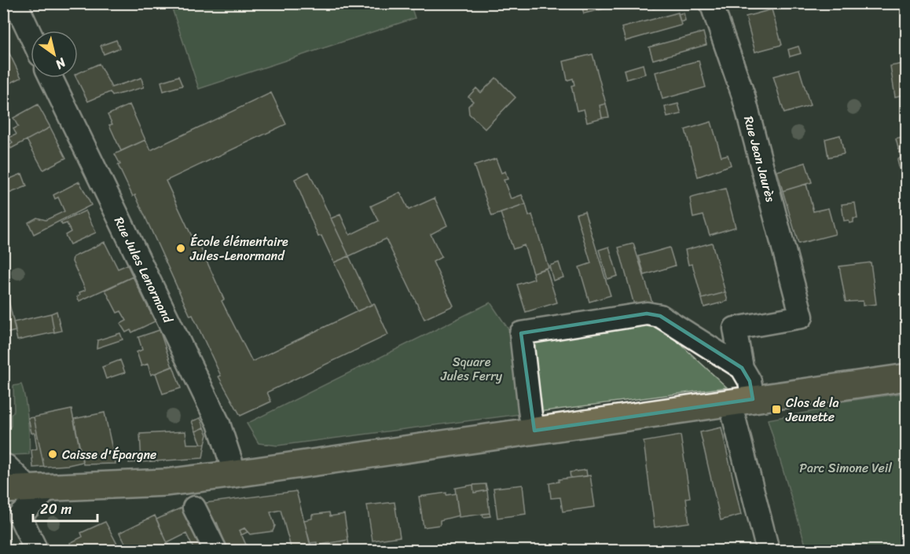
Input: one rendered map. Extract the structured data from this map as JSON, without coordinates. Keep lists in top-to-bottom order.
{
  "streets": {
    "street": ["Rue Jean Jaurès", "Rue Jules Lenormand"]
  },
  "parks": ["Square Jules Ferry", "Parc Simone Veil"],
  "places": {
    "other": ["École élémentaire Jules-Lenormand", "Caisse d'Épargne"],
    "transit": ["Clos de la Jeunette"]
  },
  "scale_bar": "20 m",
  "north": "bottom right"
}
